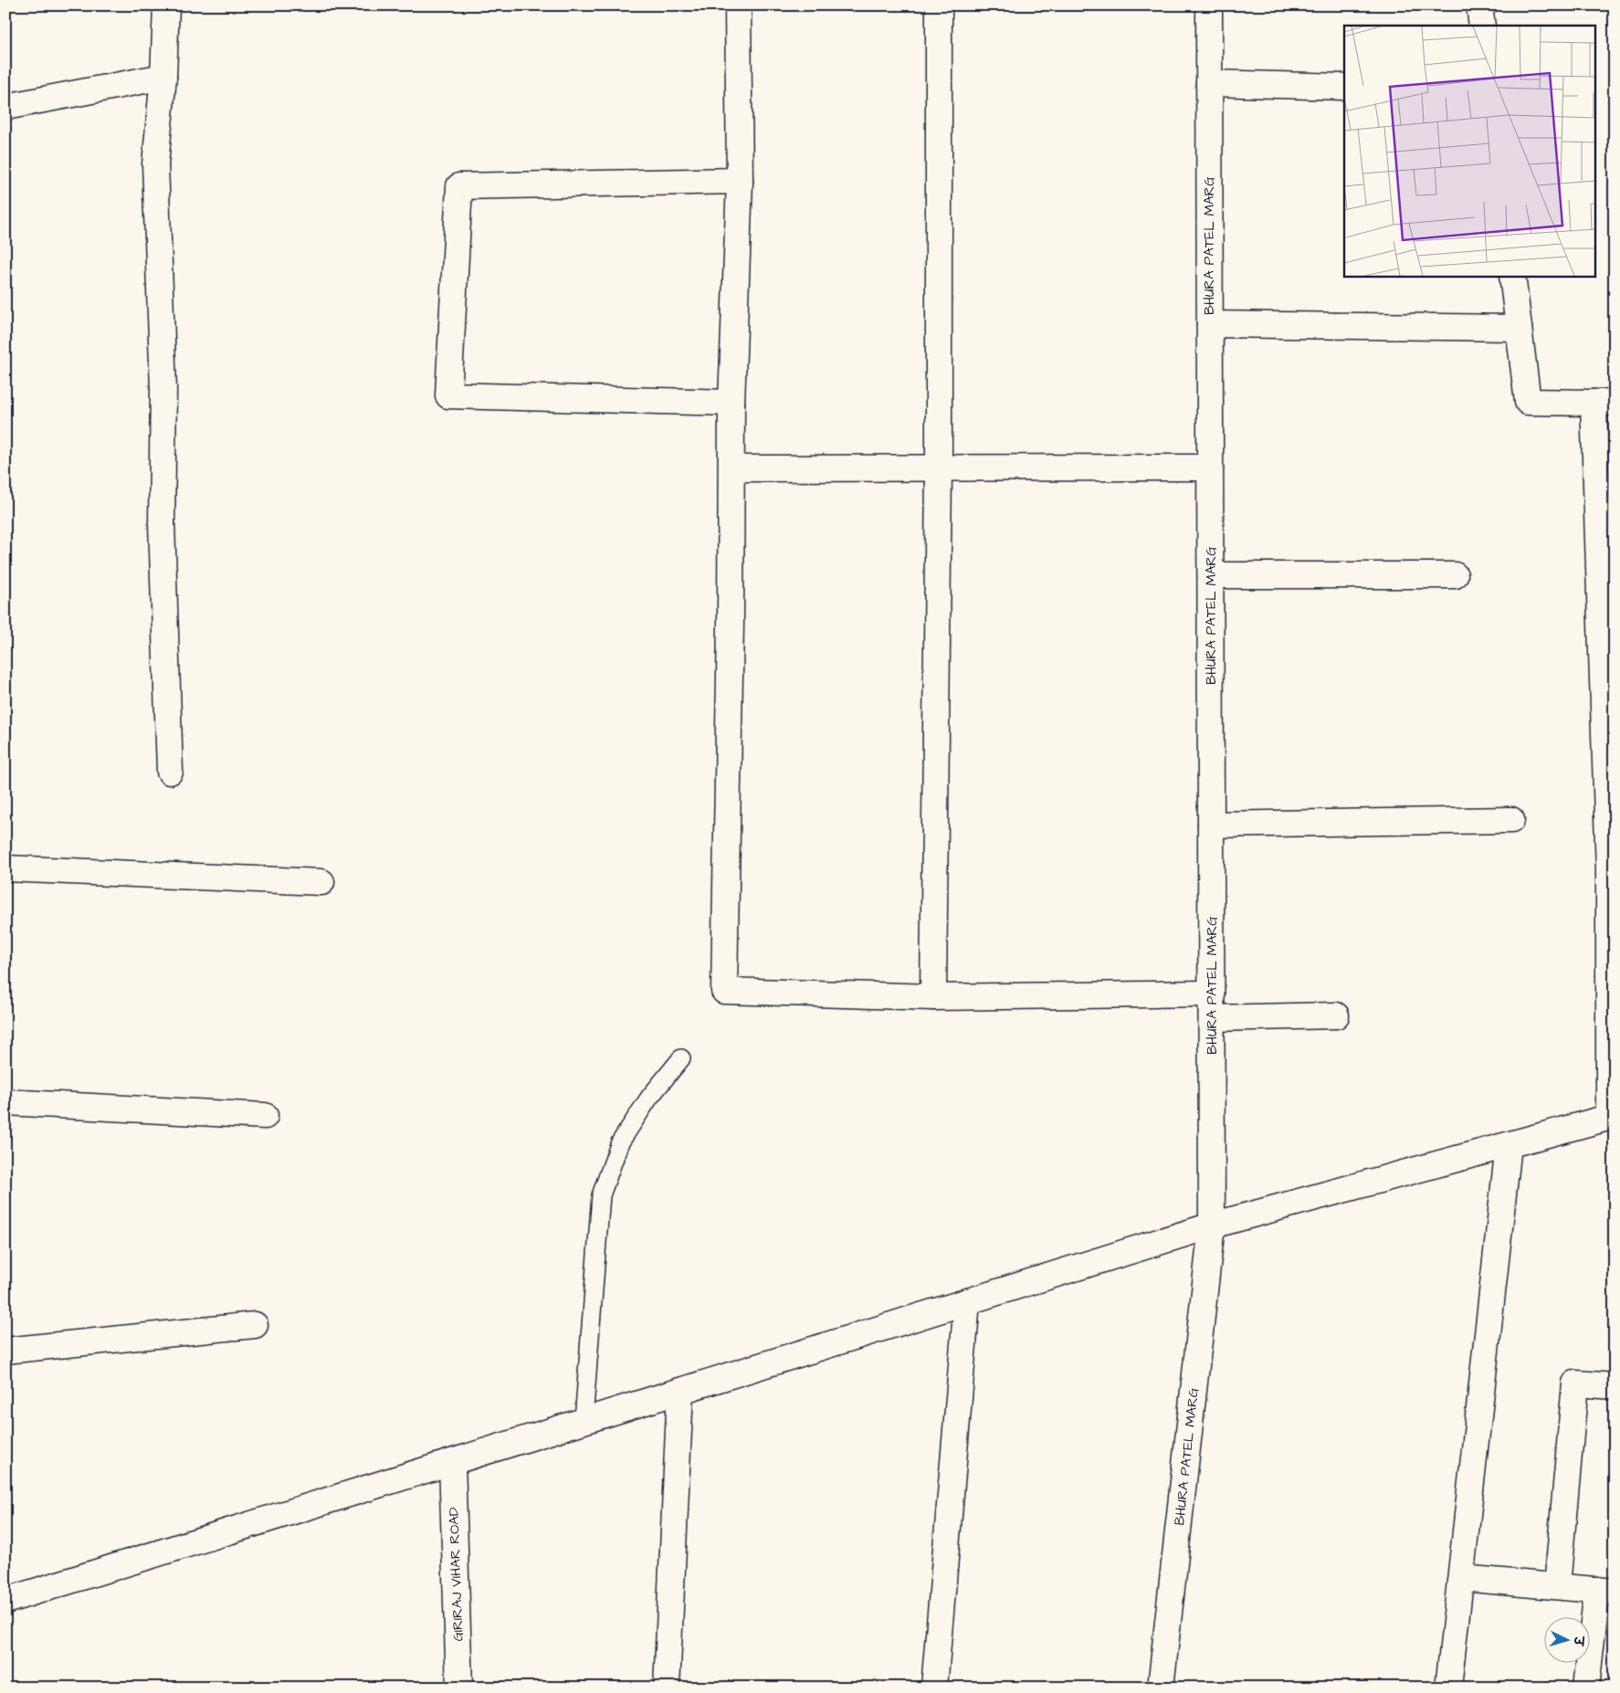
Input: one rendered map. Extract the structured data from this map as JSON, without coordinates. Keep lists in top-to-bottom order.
{
  "streets": {
    "street": ["BHURA PATEL MARG", "GIRIRAJ VIHAR ROAD"]
  },
  "north": "right"
}
